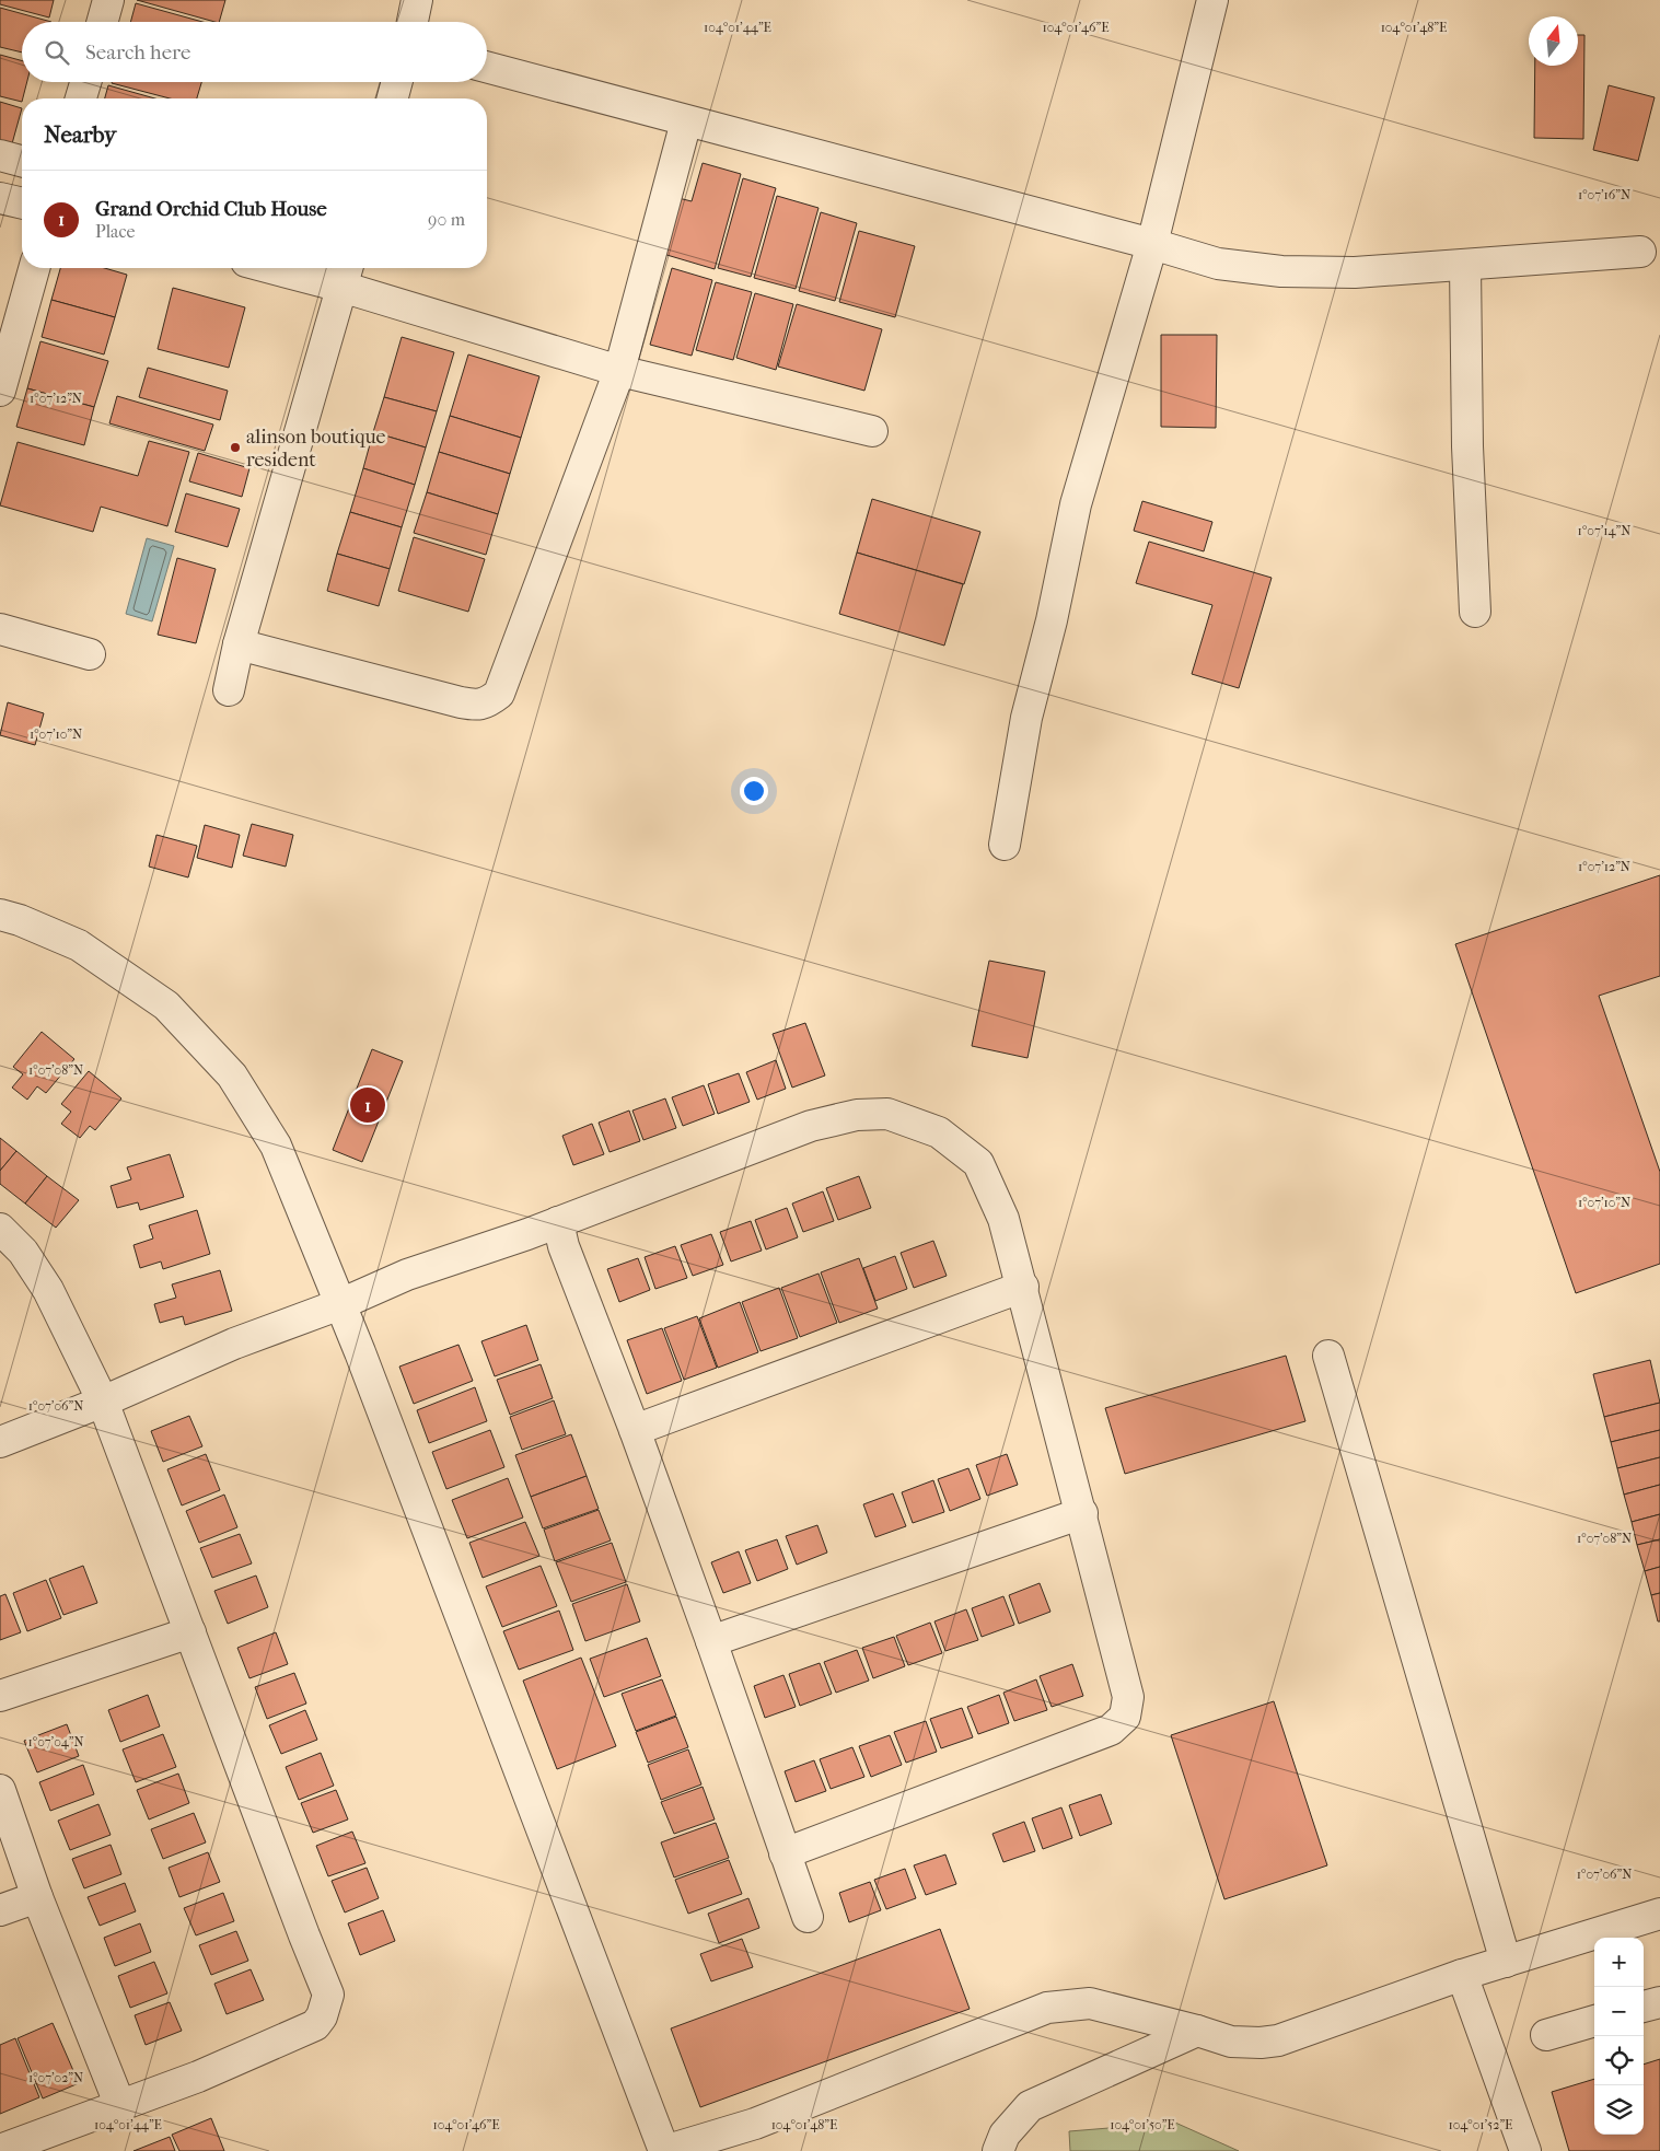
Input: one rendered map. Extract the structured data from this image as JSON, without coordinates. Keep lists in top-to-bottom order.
{
  "places": ["alinson boutique resident"],
  "north": "top",
  "page": {
    "search": "Search here",
    "heading": "Nearby",
    "list": [
      {
        "mark": "1",
        "name": "Grand Orchid Club House",
        "note": "Place",
        "value": "90 m"
      }
    ],
    "pins": "1",
    "map_buttons": ["+", "−"]
  },
  "coordinates": [
    "104°01'44\"E",
    "104°01'46\"E",
    "104°01'48\"E",
    "1°07'16\"N",
    "1°07'12\"N",
    "1°07'14\"N",
    "1°07'10\"N",
    "1°07'08\"N",
    "1°07'06\"N",
    "1°07'04\"N",
    "1°07'02\"N",
    "104°01'50\"E",
    "104°01'52\"E"
  ]
}
